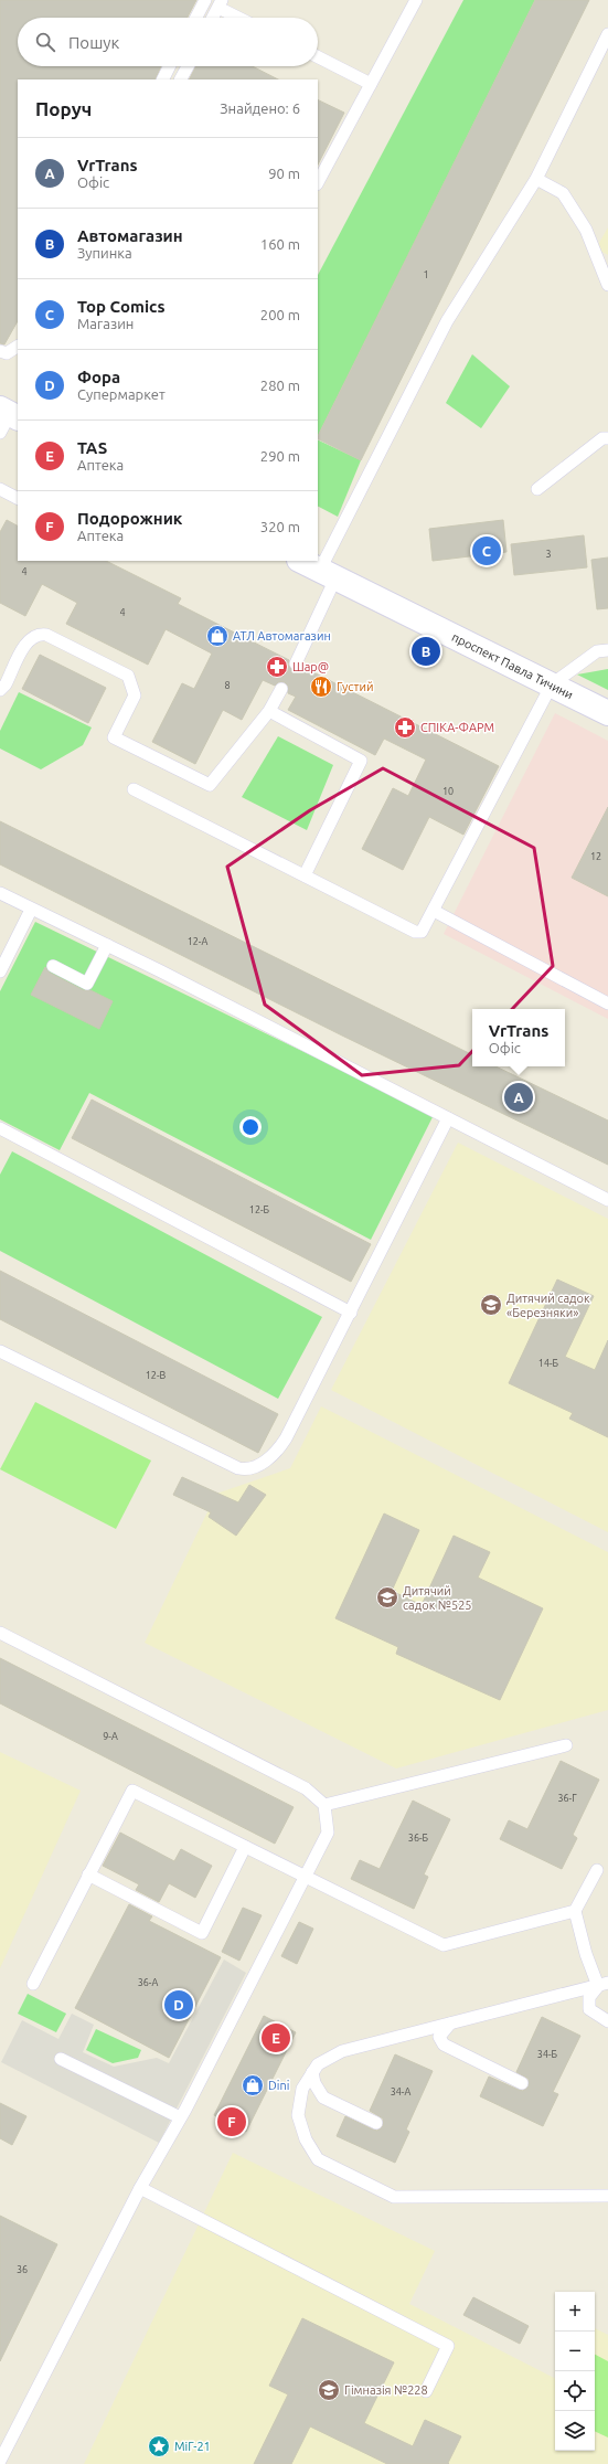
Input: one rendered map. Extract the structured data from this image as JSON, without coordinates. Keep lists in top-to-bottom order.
{
  "streets": {
    "street": ["проспект Павла Тичини"]
  },
  "places": {
    "shop": ["АТЛ Автомагазин", "Dini"],
    "pharmacy": ["Шар@", "СПІКА-ФАРМ"],
    "restaurant": ["Густий"],
    "school or university": ["Дитячий садок «Березняки»", "Дитячий садок №525", "Гімназія №228"],
    "place": ["МіГ-21"]
  },
  "house_numbers": [
    "1",
    "3",
    "4",
    "4",
    "8",
    "10",
    "12",
    "12-А",
    "12-Б",
    "14-Б",
    "12-В",
    "9-А",
    "36-Г",
    "36-Б",
    "36-А",
    "34-Б",
    "34-А",
    "36"
  ],
  "page": {
    "search": "Пошук",
    "heading": ["Поруч", "Знайдено: 6"],
    "list": [
      {
        "mark": "A",
        "name": "VrTrans",
        "note": "Офіс",
        "value": "90 m"
      },
      {
        "mark": "B",
        "name": "Автомагазин",
        "note": "Зупинка",
        "value": "160 m"
      },
      {
        "mark": "C",
        "name": "Top Comics",
        "note": "Магазин",
        "value": "200 m"
      },
      {
        "mark": "D",
        "name": "Фора",
        "note": "Супермаркет",
        "value": "280 m"
      },
      {
        "mark": "E",
        "name": "TAS",
        "note": "Аптека",
        "value": "290 m"
      },
      {
        "mark": "F",
        "name": "Подорожник",
        "note": "Аптека",
        "value": "320 m"
      }
    ],
    "pins": [
      "C",
      "B",
      "A",
      "D",
      "E",
      "F"
    ],
    "popup": ["VrTrans", "Офіс"],
    "map_buttons": ["+", "−"]
  }
}
